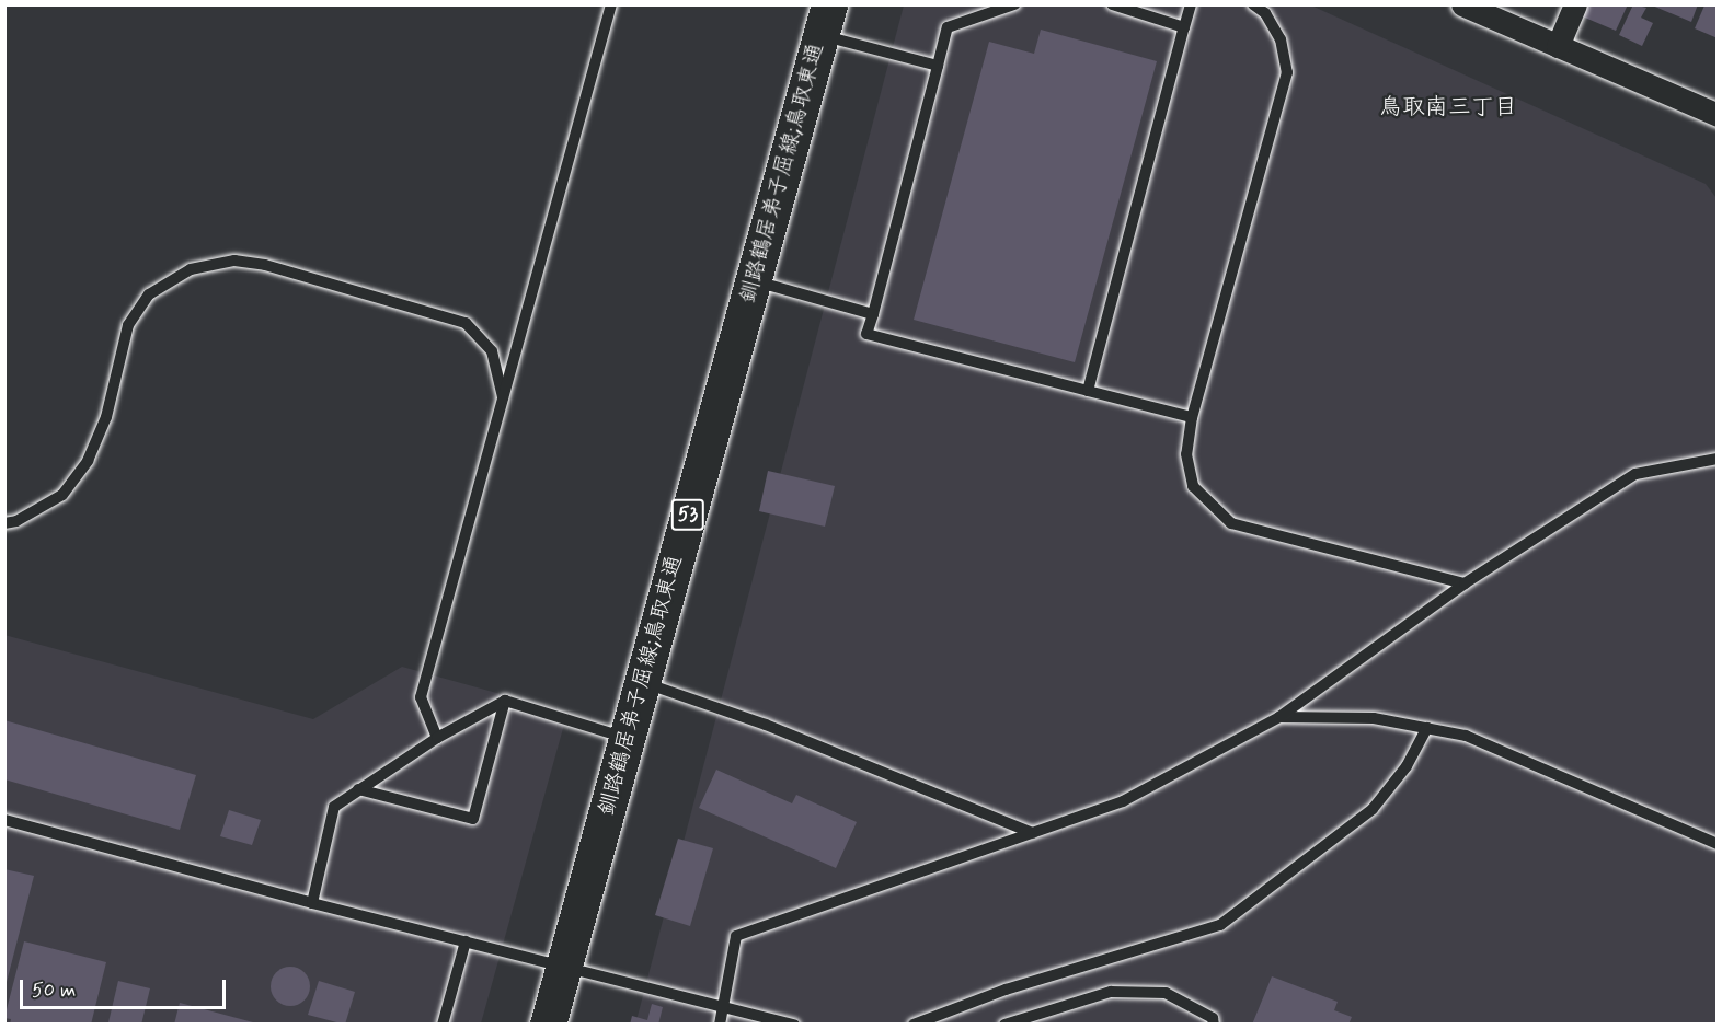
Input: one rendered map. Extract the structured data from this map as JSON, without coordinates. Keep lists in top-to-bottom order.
{
  "streets": {
    "main road": ["釧路鶴居弟子屈線;鳥取東通", "53"]
  },
  "districts": ["鳥取南三丁目"],
  "scale_bar": "50 m"
}
